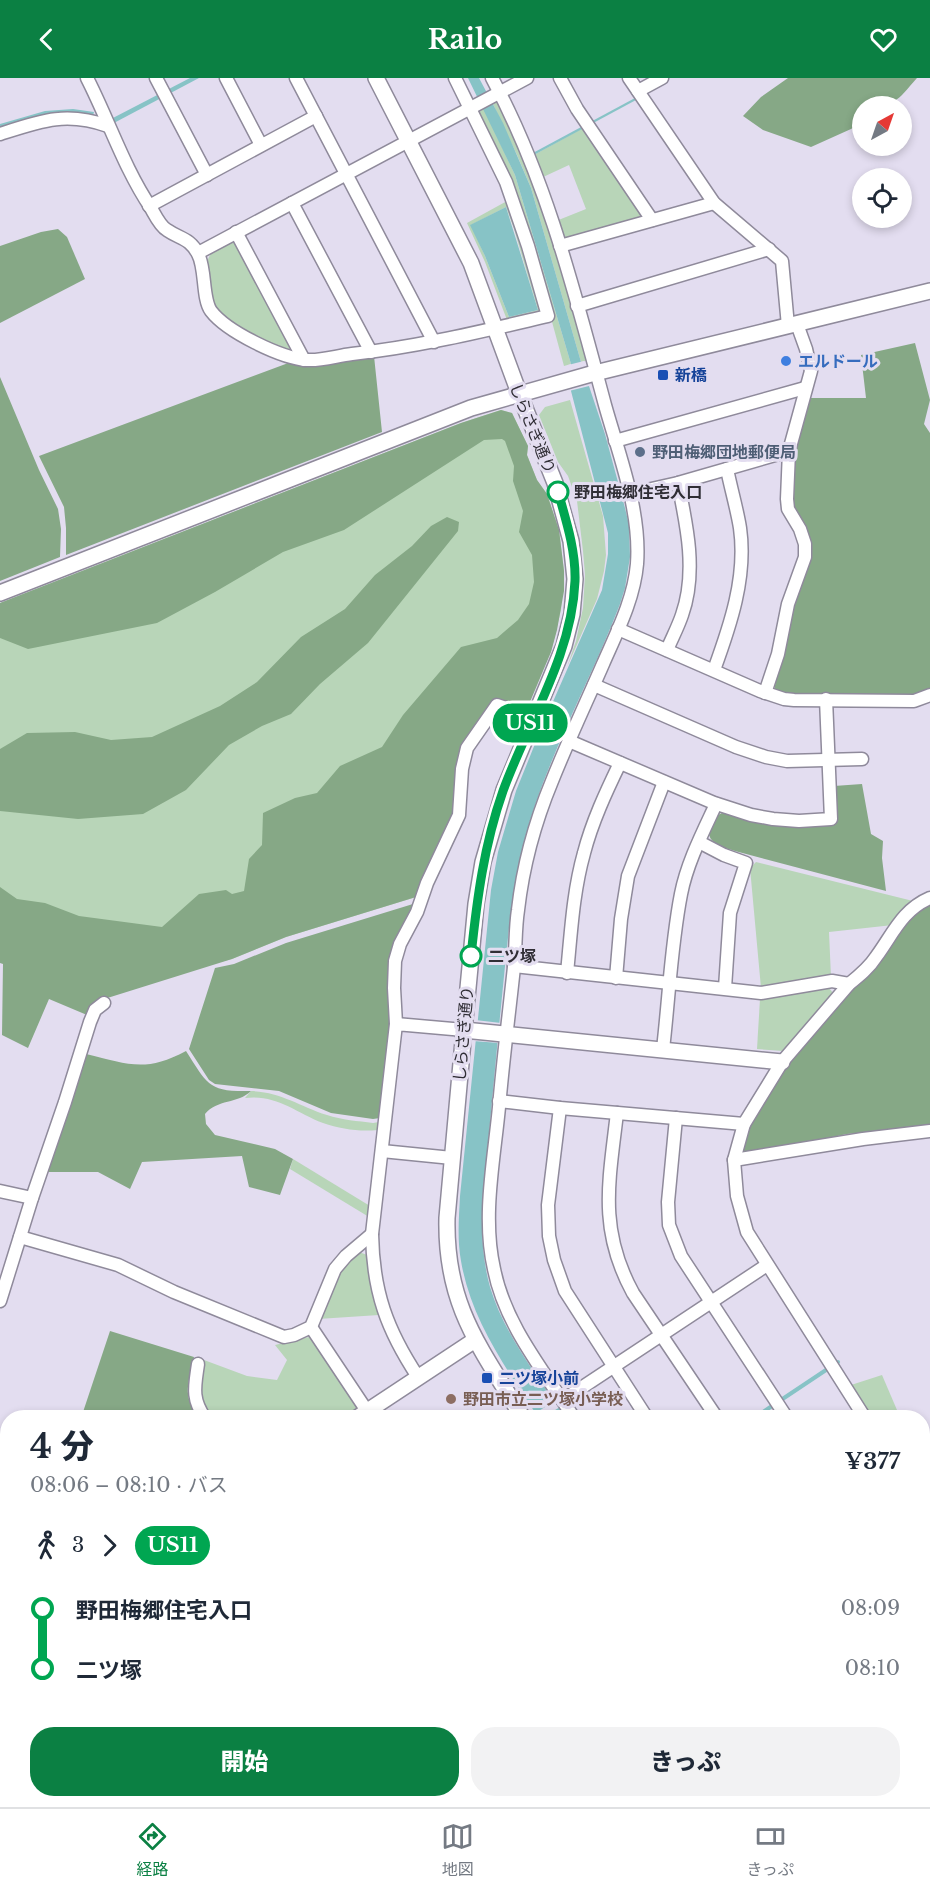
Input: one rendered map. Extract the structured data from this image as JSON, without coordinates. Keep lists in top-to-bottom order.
{
  "streets": {
    "street": ["しらさぎ通り"]
  },
  "places": {
    "other": [
      "エルドール",
      "野田梅郷団地郵便局",
      "野田梅郷住宅入口",
      "二ツ塚",
      "野田市立二ツ塚小学校"
    ],
    "transit": ["新橋", "二ツ塚小前"]
  },
  "lines": ["bus line US11"],
  "north": "top right",
  "page": {
    "header": "Railo",
    "on_map": "US11",
    "heading": ["4 分", "08:06 – 08:10 · バス", "¥377"],
    "legs": ["3", "US11"],
    "list": [
      {
        "name": "野田梅郷住宅入口",
        "value": "08:09"
      },
      {
        "name": "二ツ塚",
        "value": "08:10"
      }
    ],
    "buttons": ["開始", "きっぷ"],
    "tabs": ["経路", "地図", "きっぷ"]
  }
}
